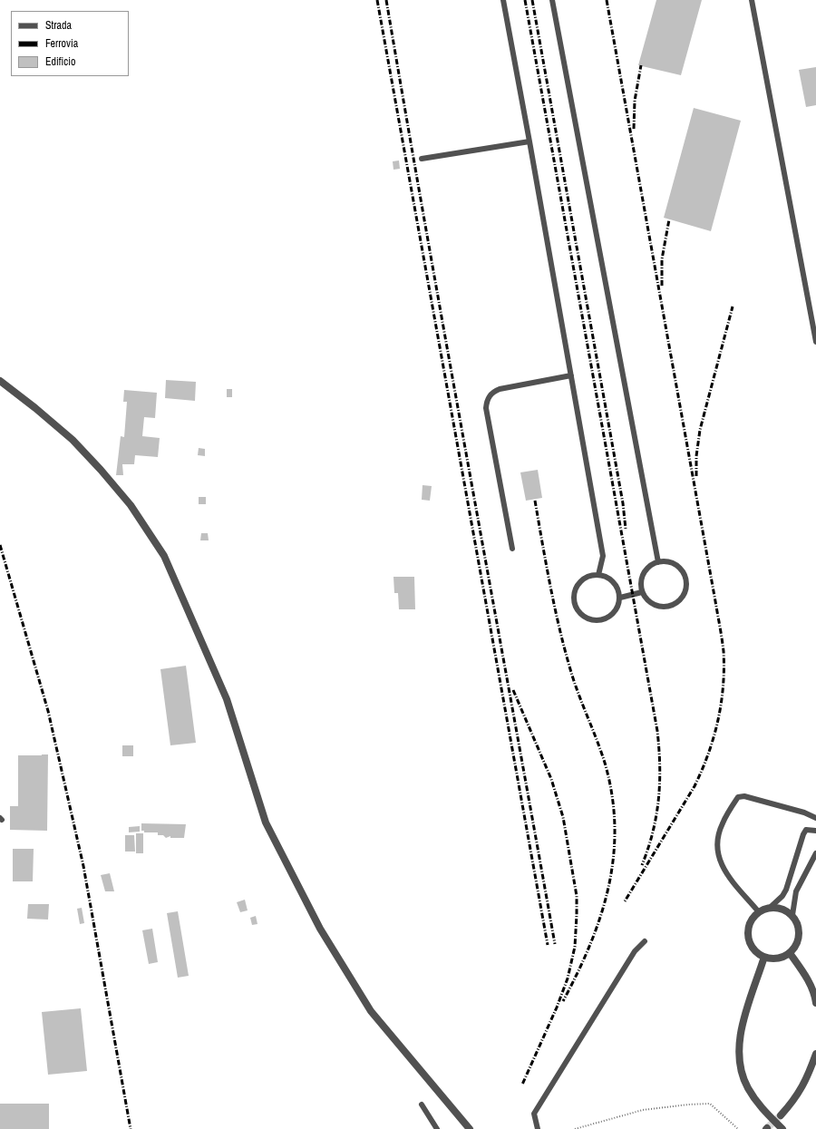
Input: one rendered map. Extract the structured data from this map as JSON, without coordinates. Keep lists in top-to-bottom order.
{
  "legend": ["Strada", "Ferrovia", "Edificio"]
}
